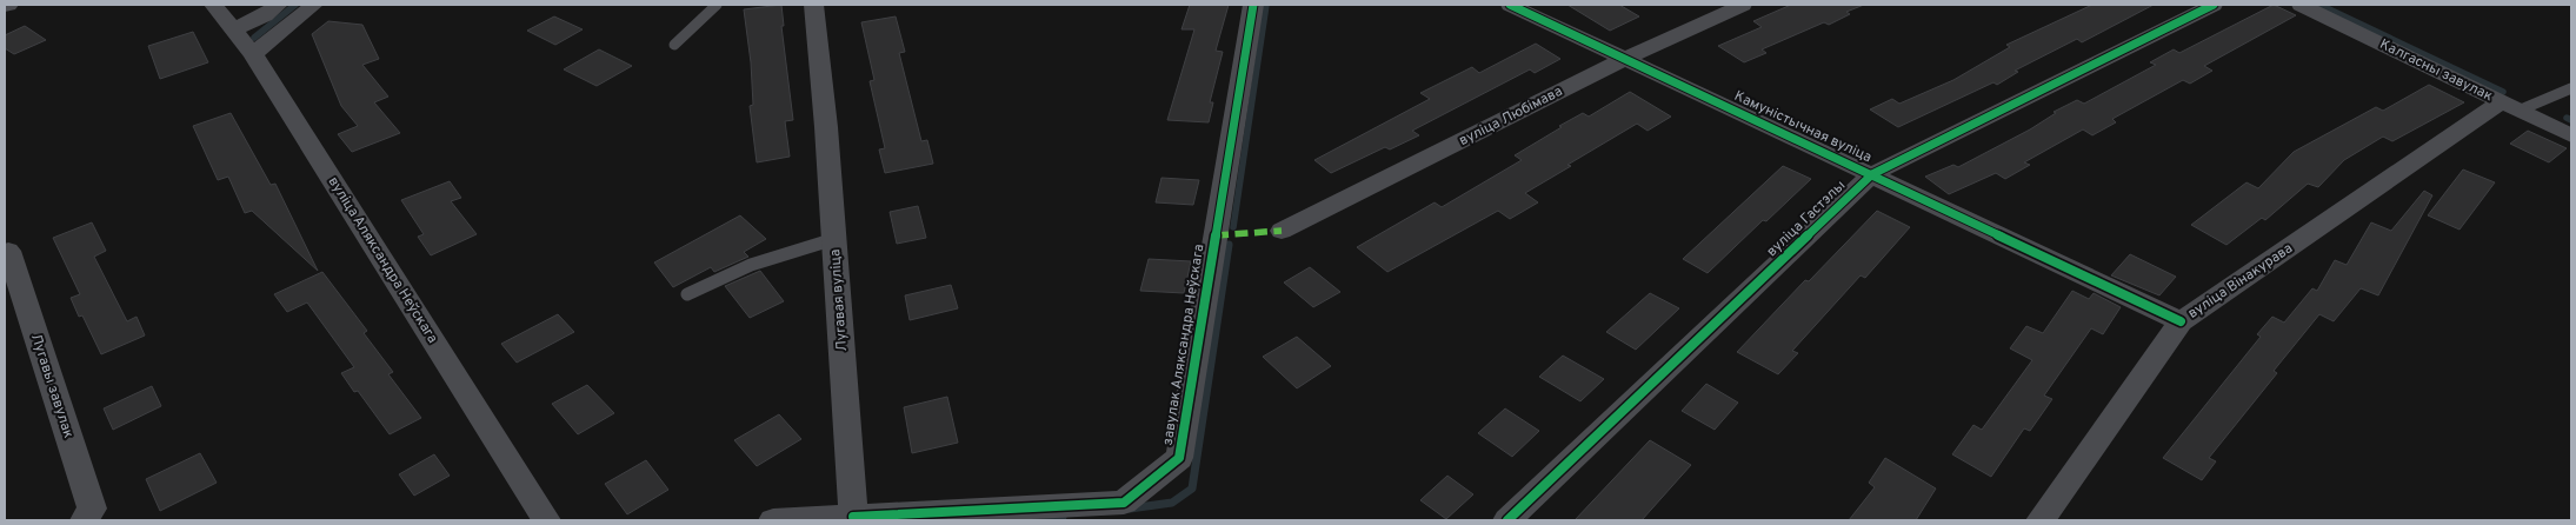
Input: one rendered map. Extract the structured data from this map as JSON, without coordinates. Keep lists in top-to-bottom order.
{
  "streets": {
    "street": [
      "Калгасны завулак",
      "вуліца Любімава",
      "Камуністычная вуліца",
      "вуліца Гастэлы",
      "вуліца Аляксандра Неўскага",
      "вуліца Вінакурава",
      "Лугавая вуліца",
      "завулак Аляксандра Неўскага",
      "Лугавы завулак"
    ]
  },
  "crossings": [
    ["Калгасны завулак", "вуліца Вінакурава"],
    ["вуліца Любімава", "Камуністычная вуліца"],
    ["Камуністычная вуліца", "вуліца Гастэлы"],
    ["Камуністычная вуліца", "вуліца Вінакурава"],
    ["Лугавая вуліца", "завулак Аляксандра Неўскага"]
  ]
}
